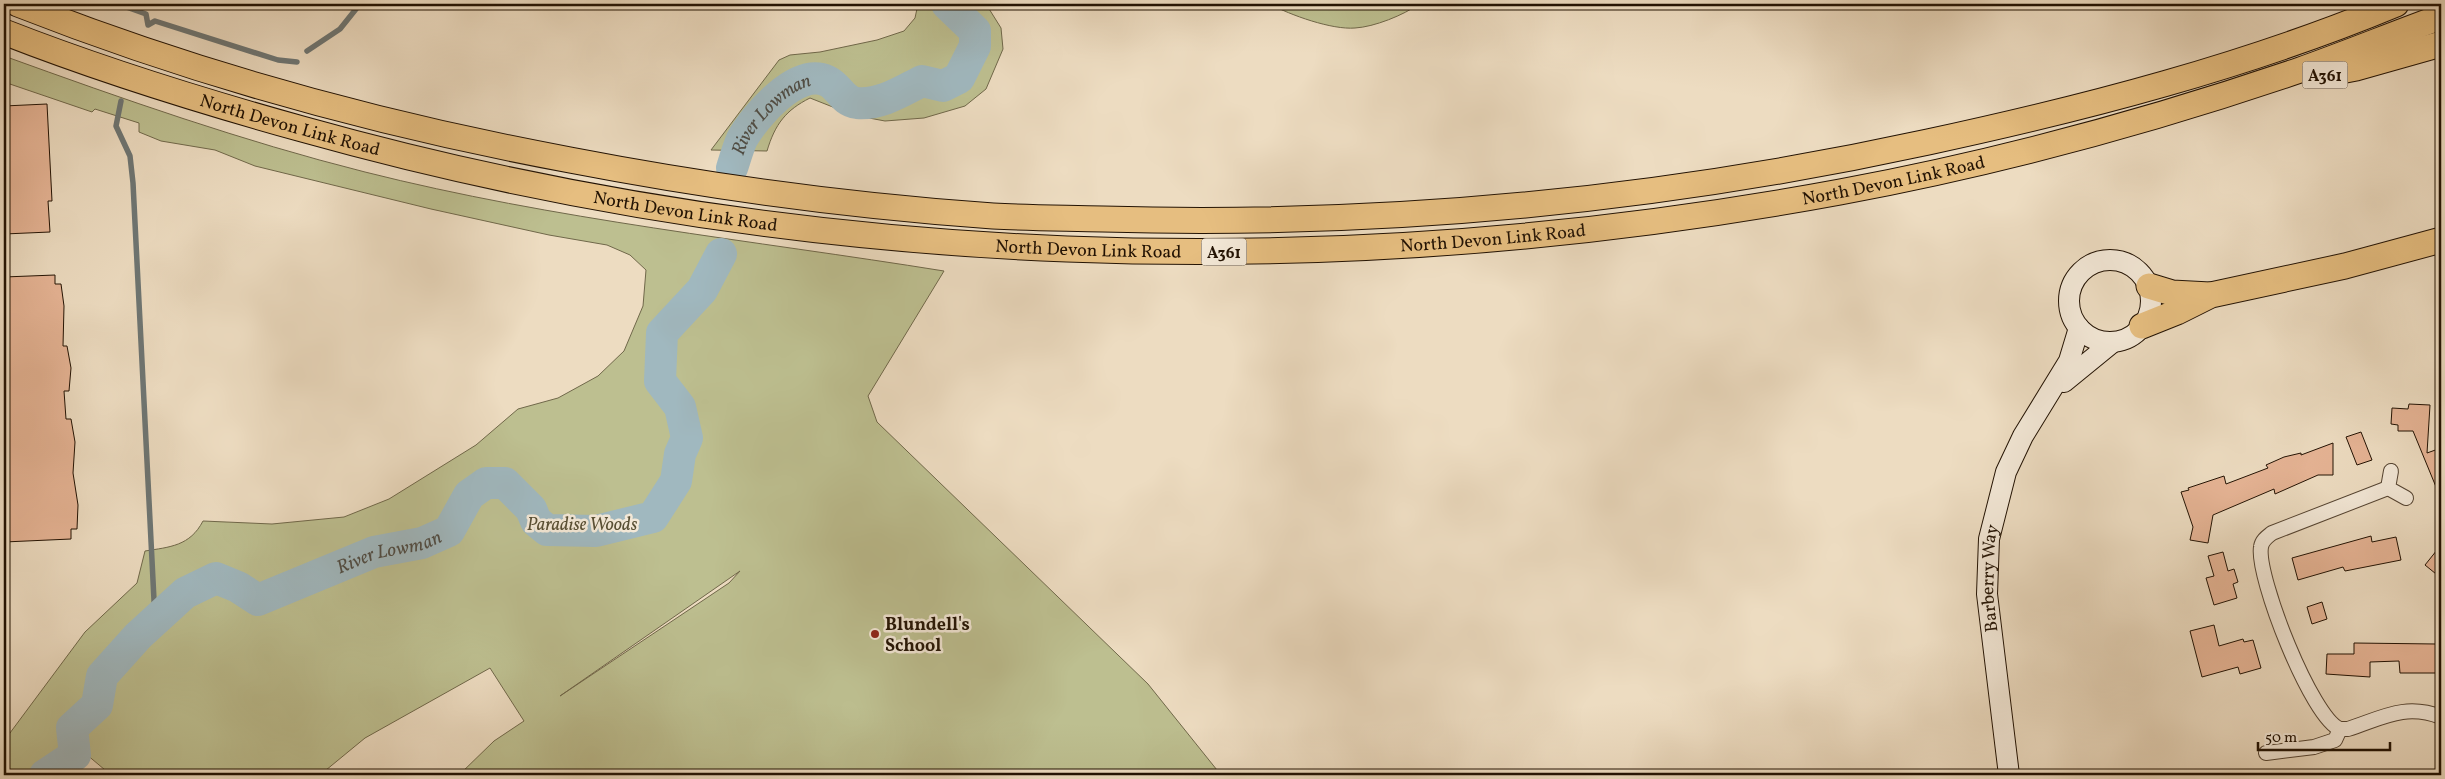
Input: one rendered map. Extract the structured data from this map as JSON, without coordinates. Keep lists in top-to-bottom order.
{
  "streets": {
    "highway": ["A361", "North Devon Link Road"],
    "street": ["Barberry Way"]
  },
  "crossings": [
    ["A361", "North Devon Link Road"]
  ],
  "water": ["River Lowman"],
  "parks": ["Paradise Woods"],
  "places": ["Blundell's School"],
  "scale_bar": "50 m"
}
